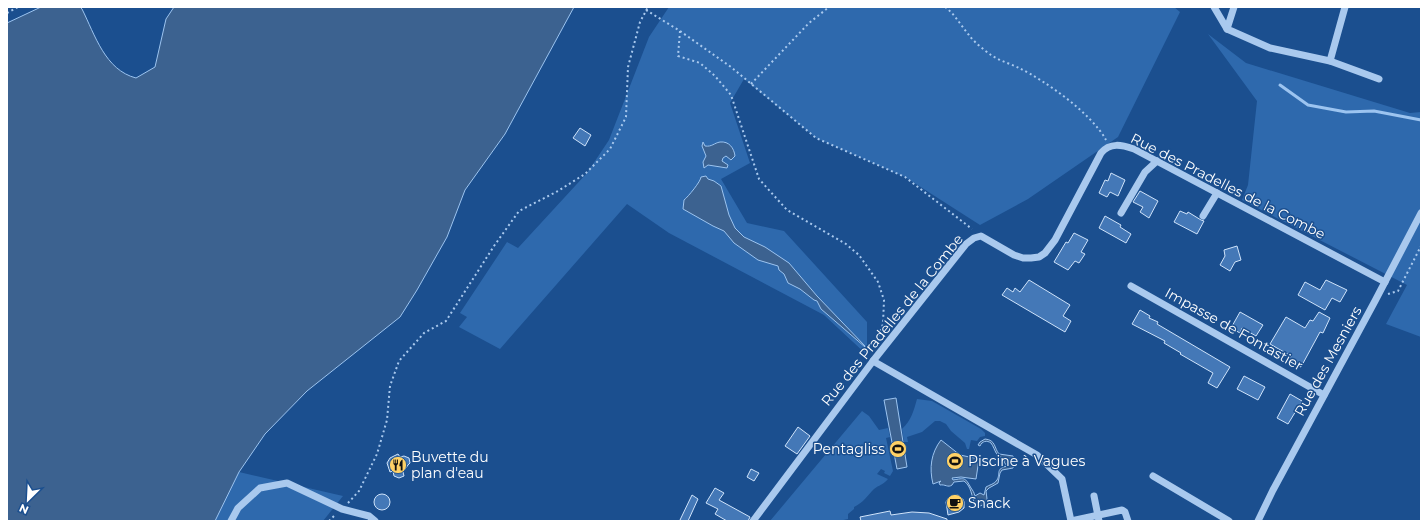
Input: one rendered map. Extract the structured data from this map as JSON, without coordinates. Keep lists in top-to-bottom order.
{
  "streets": {
    "street": ["Rue des Pradelles de la Combe", "Impasse de Fontastier", "Rue des Mesniers"]
  },
  "crossings": [
    ["Rue des Pradelles de la Combe", "Rue des Mesniers"],
    ["Impasse de Fontastier", "Rue des Mesniers"]
  ],
  "places": {
    "sports": ["Pentagliss", "Piscine à Vagues"],
    "restaurant": ["Buvette du plan d'eau"],
    "cafe": ["Snack"]
  },
  "north": "bottom left"
}
